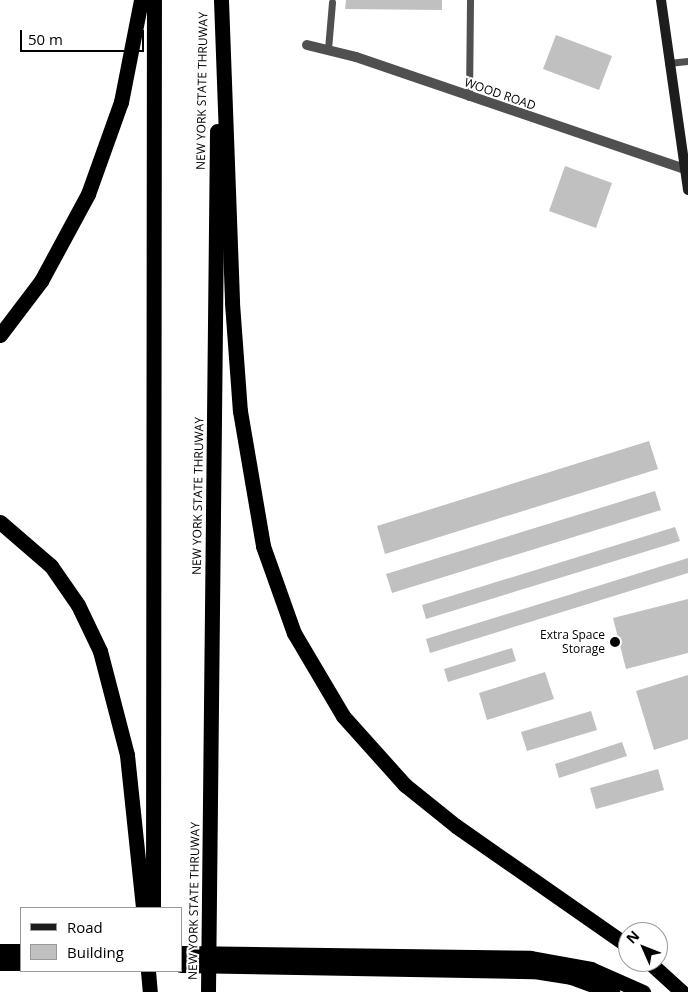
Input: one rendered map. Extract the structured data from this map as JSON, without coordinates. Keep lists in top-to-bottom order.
{
  "streets": {
    "highway": ["NEW YORK STATE THRUWAY"],
    "street": ["WOOD ROAD"]
  },
  "places": ["Extra Space Storage"],
  "legend": ["Road", "Building"],
  "scale_bar": "50 m",
  "north": "top left"
}
